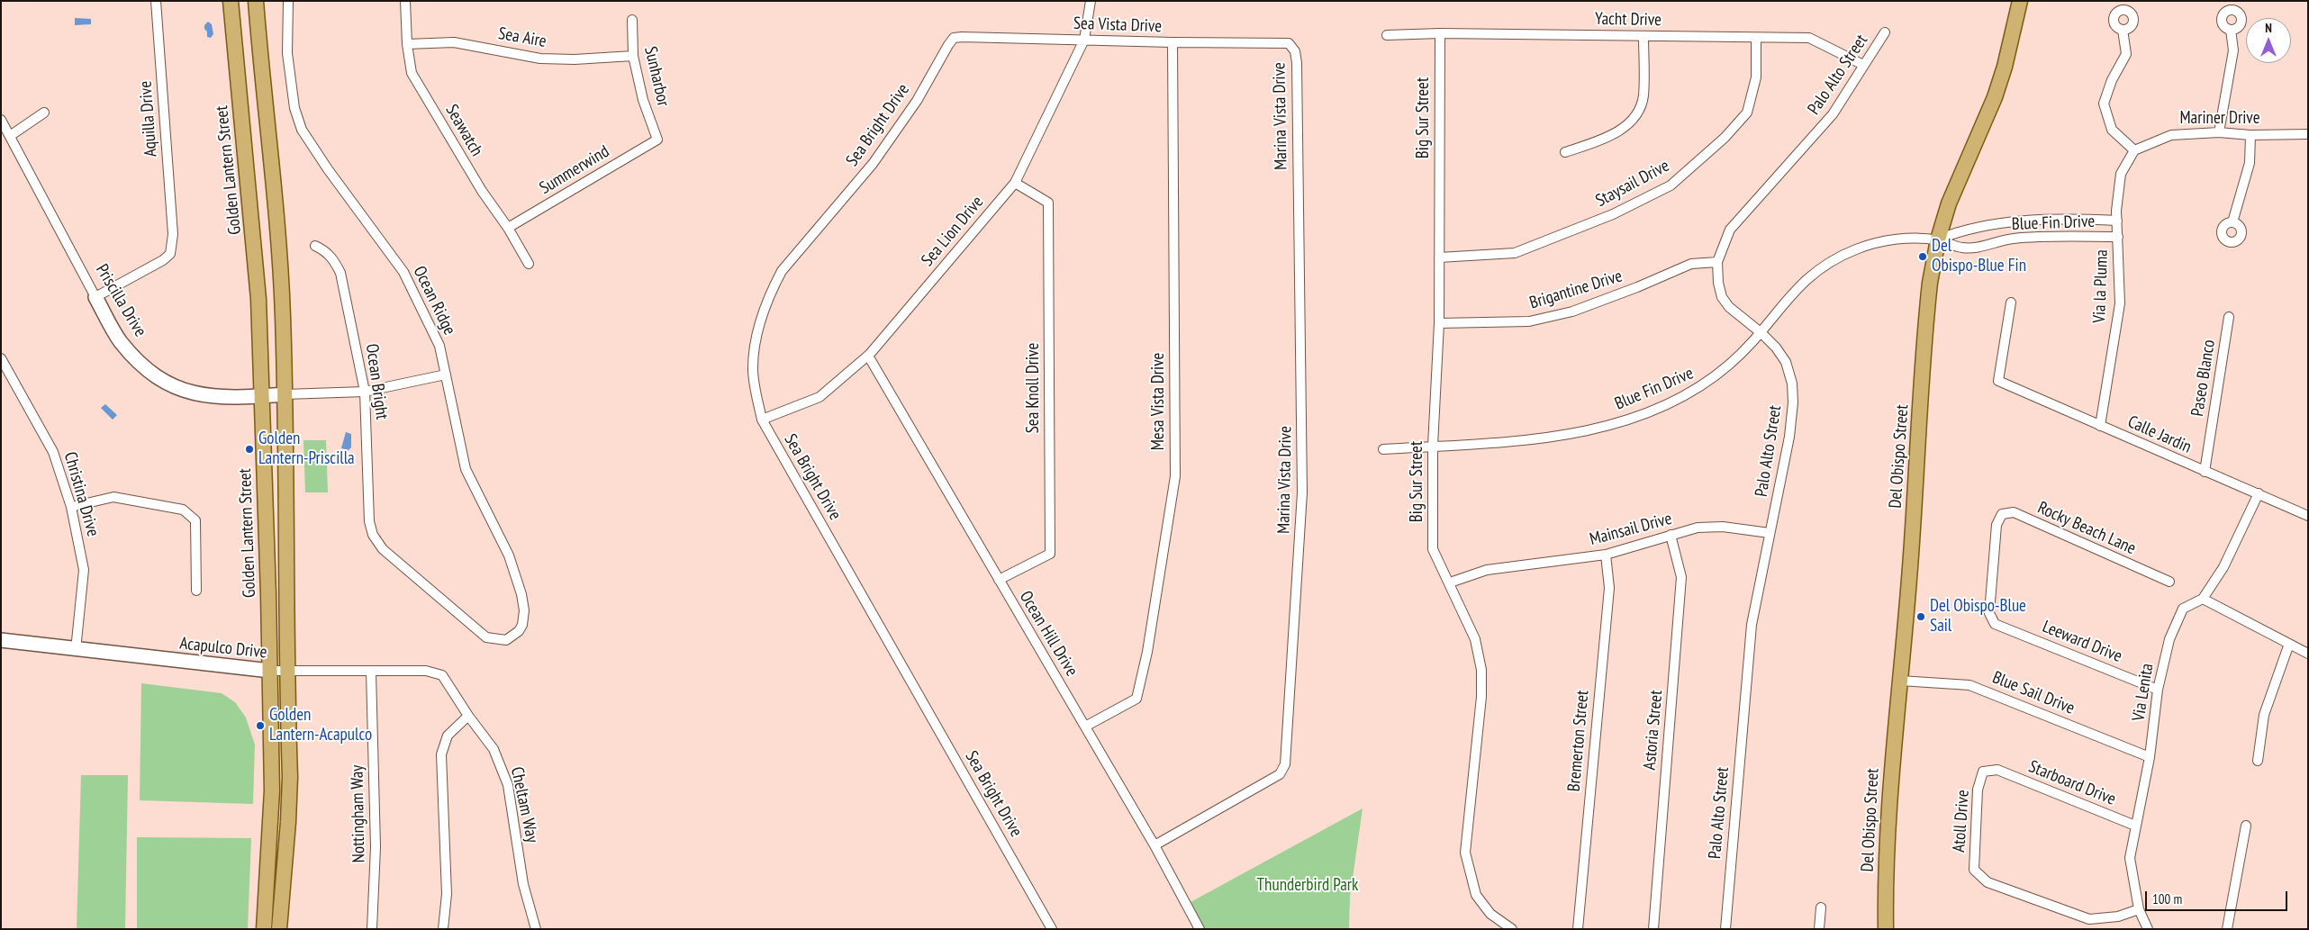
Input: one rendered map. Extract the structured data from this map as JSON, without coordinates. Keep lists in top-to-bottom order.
{
  "streets": {
    "main road": ["Golden Lantern Street", "Del Obispo Street"],
    "street": [
      "Yacht Drive",
      "Sea Vista Drive",
      "Sea Aire",
      "Palo Alto Street",
      "Sunharbor",
      "Marina Vista Drive",
      "Big Sur Street",
      "Aquilla Drive",
      "Mariner Drive",
      "Sea Bright Drive",
      "Seawatch",
      "Summerwind",
      "Staysail Drive",
      "Blue Fin Drive",
      "Sea Lion Drive",
      "Via la Pluma",
      "Brigantine Drive",
      "Priscilla Drive",
      "Ocean Ridge",
      "Paseo Blanco",
      "Ocean Bright",
      "Sea Knoll Drive",
      "Mesa Vista Drive",
      "Calle Jardin",
      "Christina Drive",
      "Rocky Beach Lane",
      "Mainsail Drive",
      "Ocean Hill Drive",
      "Leeward Drive",
      "Acapulco Drive",
      "Via Lenita",
      "Blue Sail Drive",
      "Astoria Street",
      "Bremerton Street",
      "Starboard Drive",
      "Cheltam Way",
      "Nottingham Way",
      "Atoll Drive"
    ]
  },
  "crossings": [
    ["Yacht Drive", "Palo Alto Street"],
    ["Yacht Drive", "Big Sur Street"],
    ["Yacht Drive", "Staysail Drive"],
    ["Sea Vista Drive", "Marina Vista Drive"],
    ["Sea Vista Drive", "Sea Bright Drive"],
    ["Sea Vista Drive", "Sea Lion Drive"],
    ["Sea Vista Drive", "Mesa Vista Drive"],
    ["Sea Aire", "Sunharbor"],
    ["Sea Aire", "Seawatch"],
    ["Palo Alto Street", "Blue Fin Drive"],
    ["Palo Alto Street", "Brigantine Drive"],
    ["Palo Alto Street", "Mainsail Drive"],
    ["Sunharbor", "Summerwind"],
    ["Marina Vista Drive", "Ocean Hill Drive"],
    ["Big Sur Street", "Staysail Drive"],
    ["Big Sur Street", "Blue Fin Drive"],
    ["Big Sur Street", "Brigantine Drive"],
    ["Big Sur Street", "Mainsail Drive"],
    ["Aquilla Drive", "Priscilla Drive"],
    ["Mariner Drive", "Via la Pluma"],
    ["Sea Bright Drive", "Sea Lion Drive"],
    ["Seawatch", "Summerwind"],
    ["Golden Lantern Street", "Priscilla Drive"],
    ["Golden Lantern Street", "Acapulco Drive"],
    ["Blue Fin Drive", "Via la Pluma"],
    ["Blue Fin Drive", "Del Obispo Street"],
    ["Sea Lion Drive", "Sea Knoll Drive"],
    ["Sea Lion Drive", "Ocean Hill Drive"],
    ["Via la Pluma", "Calle Jardin"],
    ["Ocean Ridge", "Ocean Bright"],
    ["Paseo Blanco", "Calle Jardin"],
    ["Sea Knoll Drive", "Ocean Hill Drive"],
    ["Mesa Vista Drive", "Ocean Hill Drive"],
    ["Calle Jardin", "Via Lenita"],
    ["Del Obispo Street", "Blue Sail Drive"],
    ["Christina Drive", "Acapulco Drive"],
    ["Rocky Beach Lane", "Leeward Drive"],
    ["Mainsail Drive", "Astoria Street"],
    ["Mainsail Drive", "Bremerton Street"],
    ["Leeward Drive", "Via Lenita"],
    ["Acapulco Drive", "Cheltam Way"],
    ["Acapulco Drive", "Nottingham Way"],
    ["Via Lenita", "Blue Sail Drive"],
    ["Via Lenita", "Starboard Drive"],
    ["Via Lenita", "Atoll Drive"],
    ["Starboard Drive", "Atoll Drive"]
  ],
  "parks": ["Thunderbird Park"],
  "places": [
    "Del Obispo-Blue Fin",
    "Golden Lantern-Priscilla",
    "Del Obispo-Blue Sail",
    "Golden Lantern-Acapulco"
  ],
  "scale_bar": "100 m",
  "north": "top"
}
